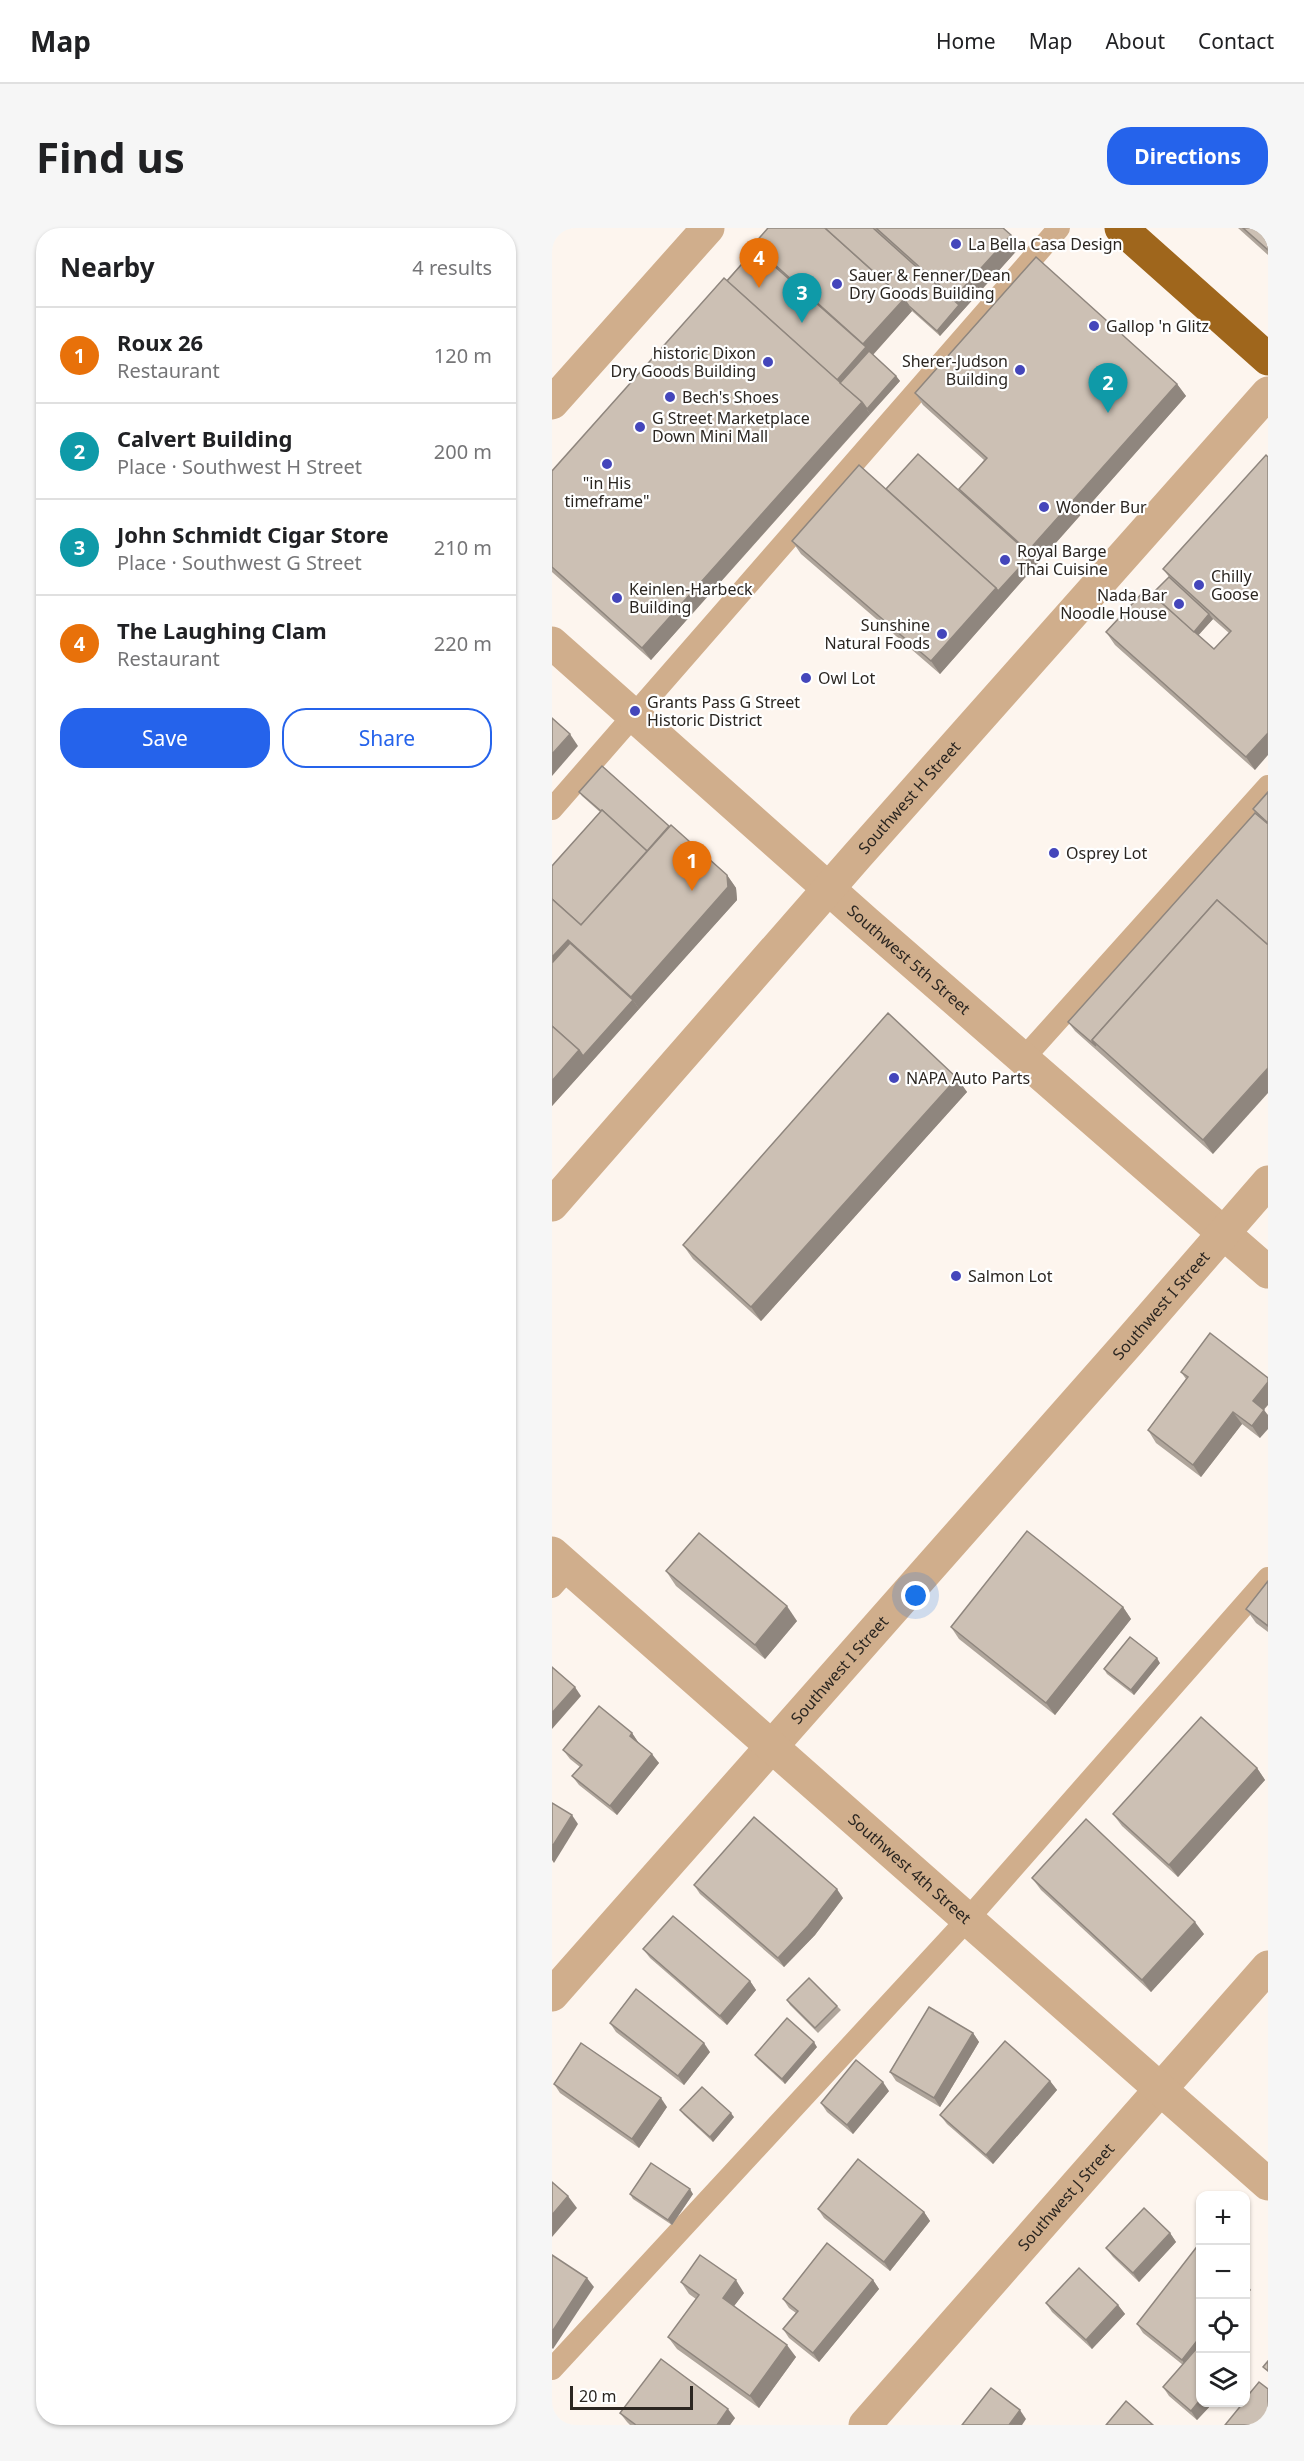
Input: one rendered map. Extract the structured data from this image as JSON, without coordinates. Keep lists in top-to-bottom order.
{
  "streets": {
    "street": [
      "Southwest H Street",
      "Southwest 5th Street",
      "Southwest I Street",
      "Southwest 4th Street",
      "Southwest J Street"
    ]
  },
  "crossings": [
    ["Southwest H Street", "Southwest 5th Street"],
    ["Southwest 5th Street", "Southwest I Street"],
    ["Southwest I Street", "Southwest 4th Street"],
    ["Southwest 4th Street", "Southwest J Street"]
  ],
  "places": [
    "La Bella Casa Design",
    "Sauer & Fenner/Dean Dry Goods Building",
    "Gallop 'n Glitz",
    "historic Dixon Dry Goods Building",
    "Sherer-Judson Building",
    "Bech's Shoes",
    "G Street Marketplace Down Mini Mall",
    "\"in His timeframe\"",
    "Wonder Bur",
    "Royal Barge Thai Cuisine",
    "Chilly Goose",
    "Keinlen-Harbeck Building",
    "Nada Bar Noodle House",
    "Sunshine Natural Foods",
    "Owl Lot",
    "Grants Pass G Street Historic District",
    "Osprey Lot",
    "NAPA Auto Parts",
    "Salmon Lot"
  ],
  "scale_bar": "20 m",
  "page": {
    "header": "Map",
    "nav": [
      "Home",
      "Map",
      "About",
      "Contact"
    ],
    "buttons": [
      "Directions",
      ["Save", "Share"]
    ],
    "title": "Find us",
    "heading": ["Nearby", "4 results"],
    "pins": [
      "4",
      "3",
      "2",
      "1"
    ],
    "list": [
      {
        "mark": "1",
        "name": "Roux 26",
        "note": "Restaurant",
        "value": "120 m"
      },
      {
        "mark": "2",
        "name": "Calvert Building",
        "note": "Place · Southwest H Street",
        "value": "200 m"
      },
      {
        "mark": "3",
        "name": "John Schmidt Cigar Store",
        "note": "Place · Southwest G Street",
        "value": "210 m"
      },
      {
        "mark": "4",
        "name": "The Laughing Clam",
        "note": "Restaurant",
        "value": "220 m"
      }
    ],
    "map_buttons": ["+", "−"],
    "scale": "20 m"
  }
}
